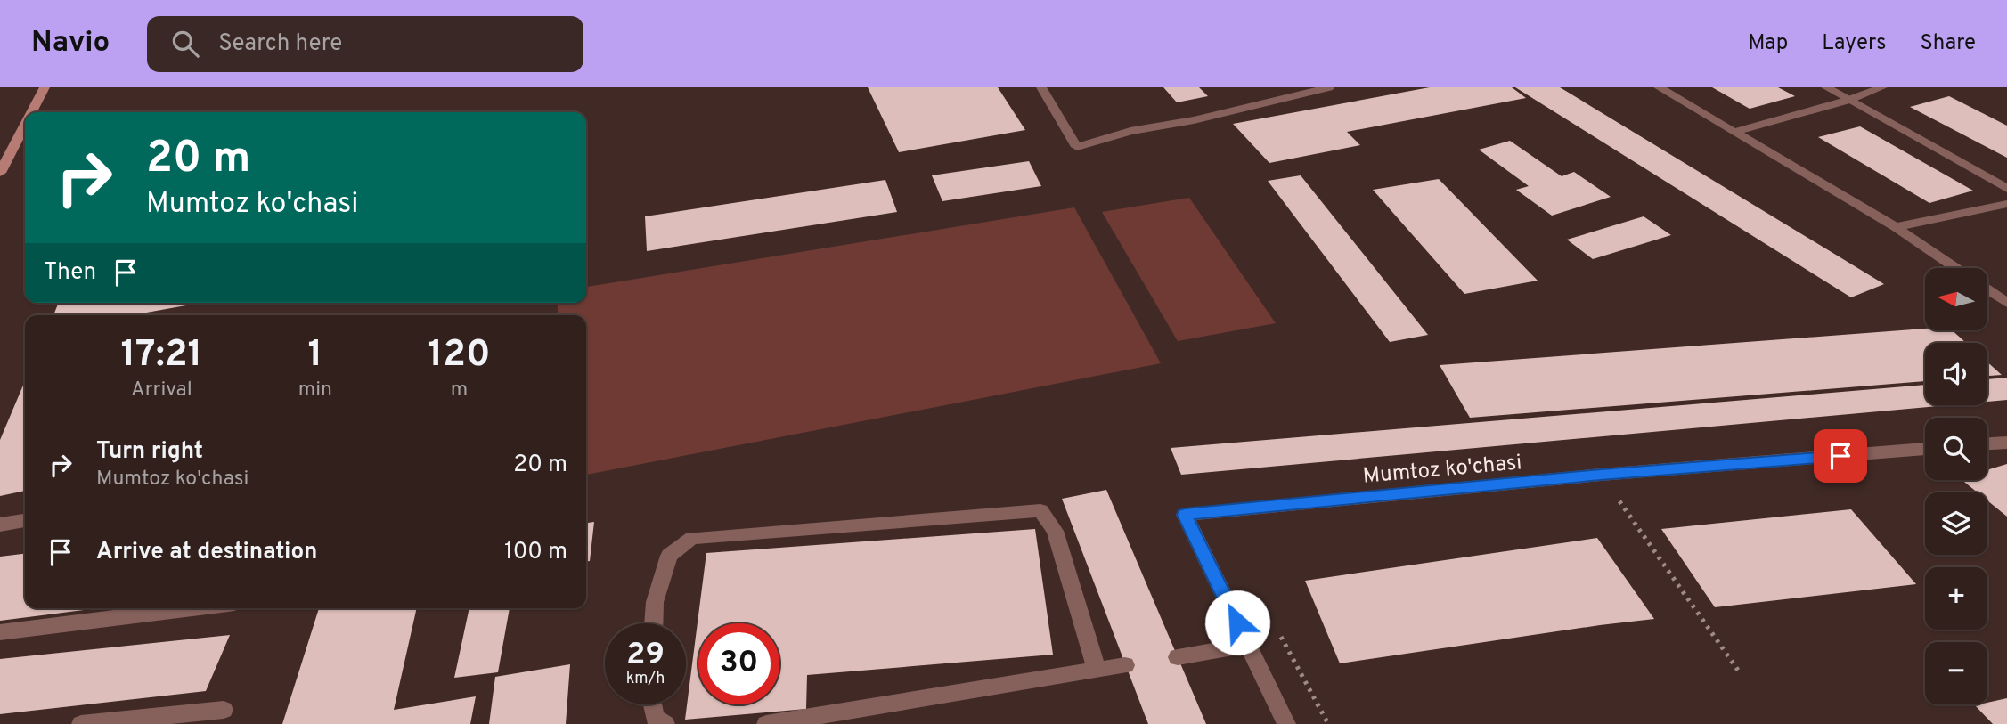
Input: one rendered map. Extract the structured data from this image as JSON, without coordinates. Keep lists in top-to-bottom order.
{
  "streets": {
    "street": ["Mumtoz ko'chasi"]
  },
  "north": "left",
  "page": {
    "header": "Navio",
    "search": "Search here",
    "nav": ["Map", "Layers", "Share"],
    "turn": ["20 m", "Mumtoz ko'chasi"],
    "then": "Then",
    "map_buttons": ["+", "−"],
    "eta": [
      "17:21",
      "Arrival",
      "1",
      "min",
      "120",
      "m"
    ],
    "list": [
      {
        "name": "Turn right",
        "note": "Mumtoz ko'chasi",
        "value": "20 m"
      },
      {
        "name": "Arrive at destination",
        "value": "100 m"
      }
    ],
    "speed": "29 km/h",
    "limit": "30"
  }
}
